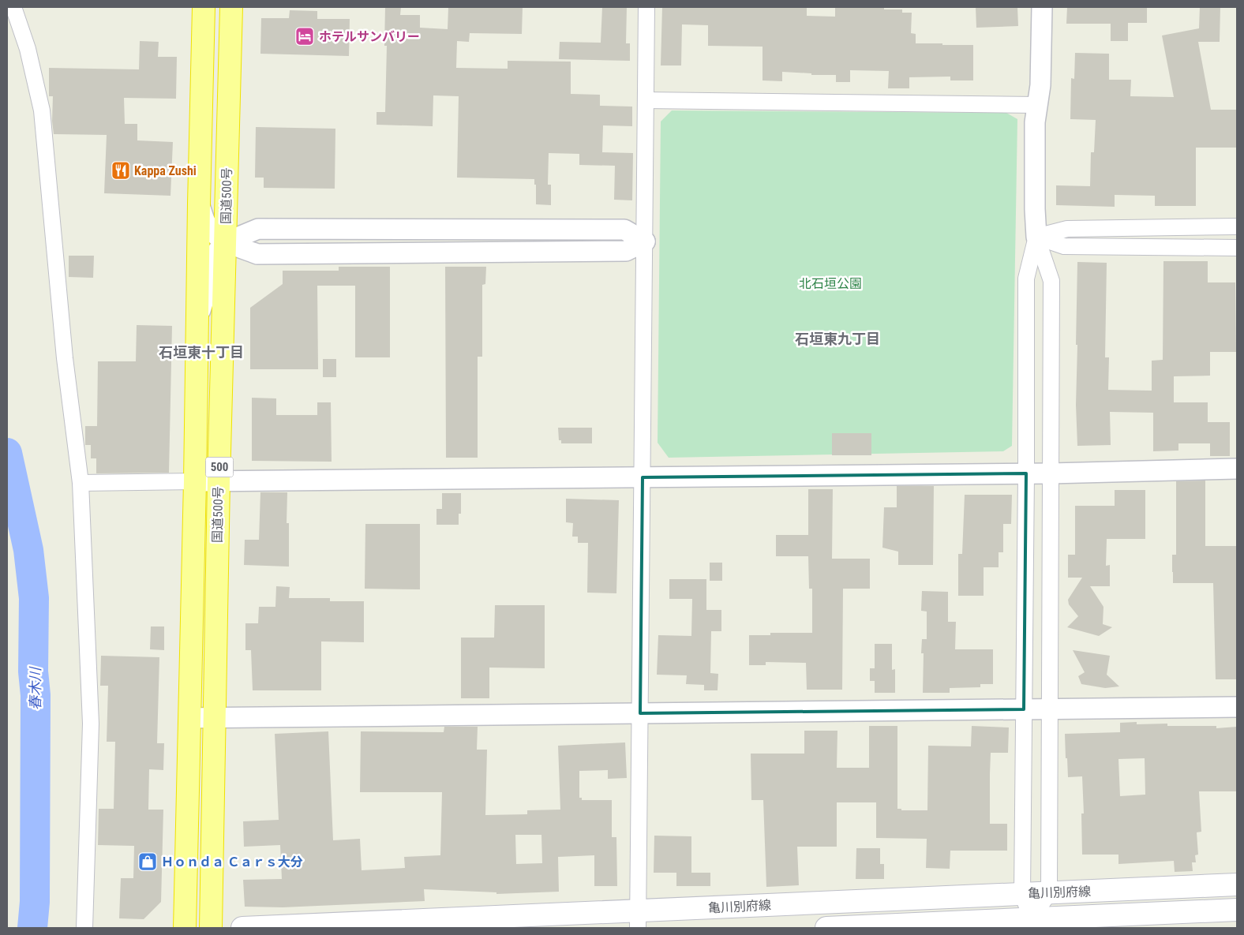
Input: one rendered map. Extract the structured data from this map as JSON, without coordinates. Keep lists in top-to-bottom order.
{
  "streets": {
    "highway": ["国道500号", "500"],
    "main road": ["亀川別府線"]
  },
  "districts": ["石垣東九丁目", "石垣東十丁目"],
  "water": ["春木川"],
  "parks": ["北石垣公園"],
  "places": {
    "hotel": ["ホテルサンバリー"],
    "restaurant": ["Kappa Zushi"],
    "shop": ["Ｈｏｎｄａ Ｃａｒｓ大分"]
  }
}
